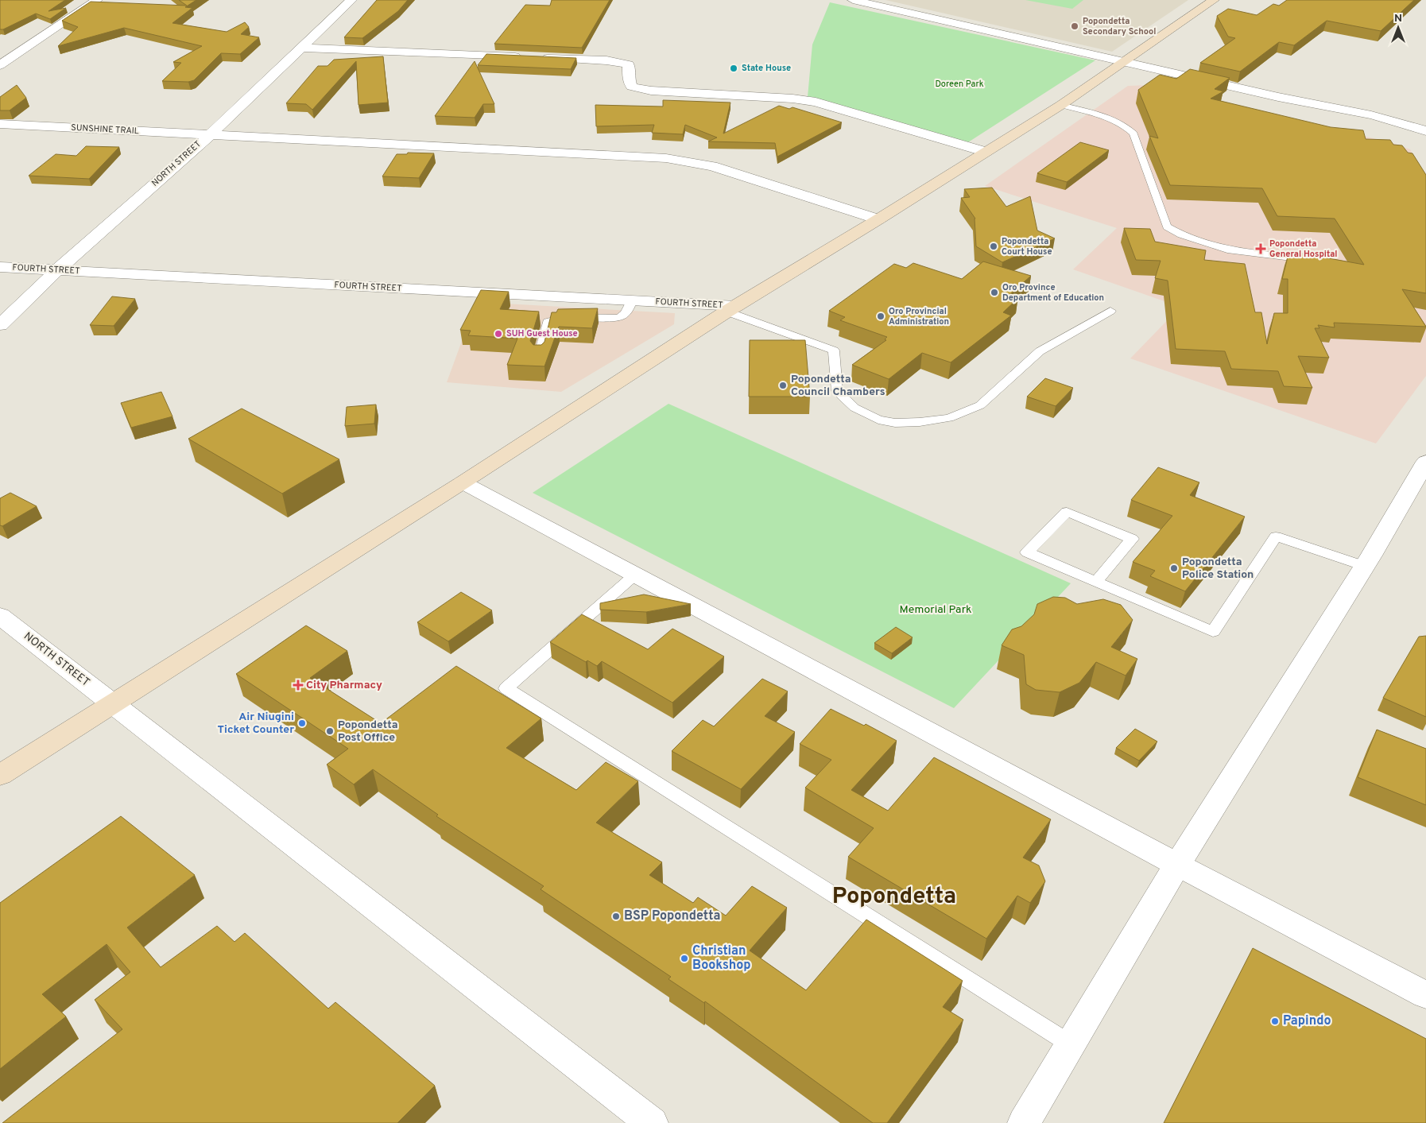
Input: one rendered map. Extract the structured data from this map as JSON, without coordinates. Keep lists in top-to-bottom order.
{
  "streets": {
    "street": ["SUNSHINE TRAIL", "NORTH STREET", "FOURTH STREET"]
  },
  "crossings": [
    ["SUNSHINE TRAIL", "NORTH STREET"],
    ["NORTH STREET", "FOURTH STREET"]
  ],
  "districts": ["Popondetta"],
  "parks": ["Doreen Park", "Memorial Park"],
  "places": {
    "other": [
      "Popondetta Secondary School",
      "State House",
      "Popondetta Court House",
      "Oro Province Department of Education",
      "Oro Provincial Administration",
      "SUH Guest House",
      "Popondetta Council Chambers",
      "Popondetta Police Station",
      "Air Niugini Ticket Counter",
      "Popondetta Post Office",
      "BSP Popondetta",
      "Christian Bookshop",
      "Papindo"
    ],
    "health": ["Popondetta General Hospital", "City Pharmacy"]
  },
  "north": "top"
}
